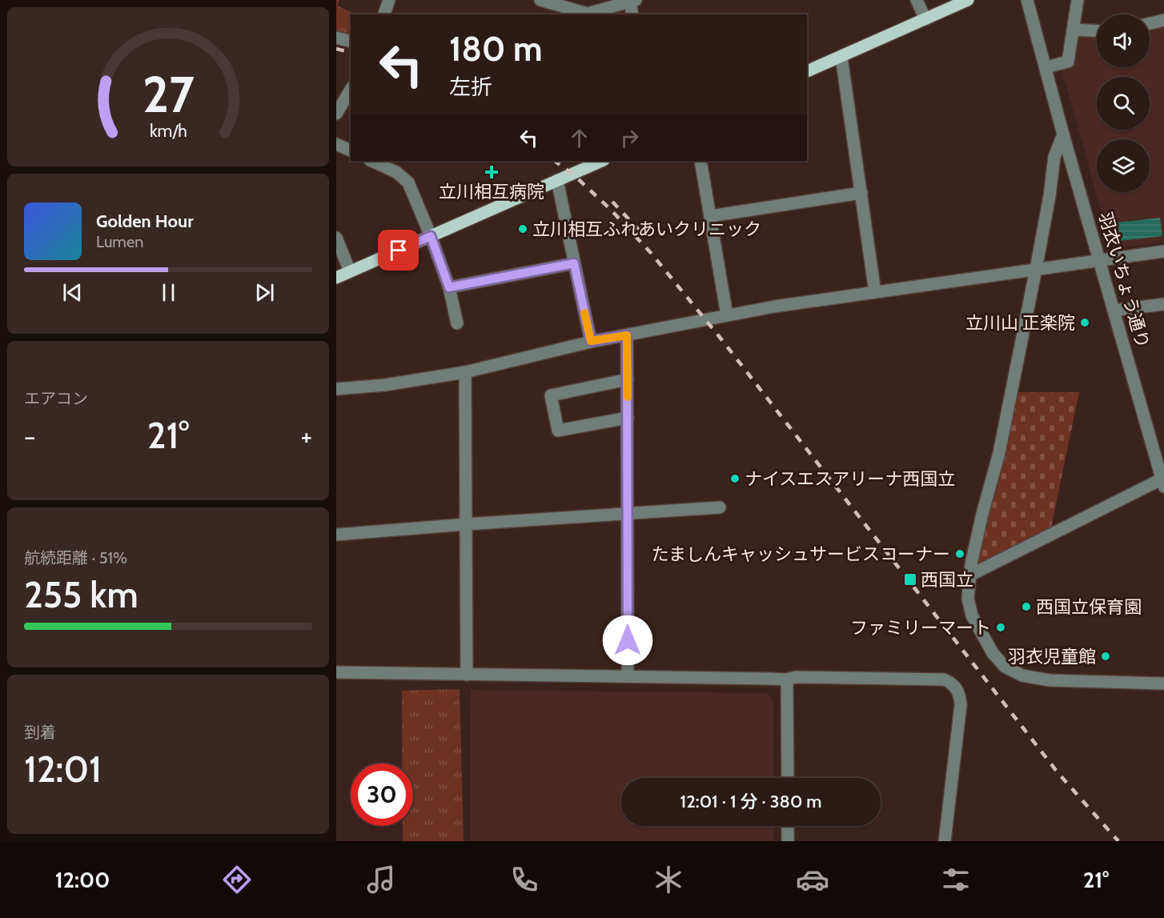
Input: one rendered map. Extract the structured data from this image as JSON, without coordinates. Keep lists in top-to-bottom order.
{
  "streets": {
    "street": ["羽衣いちょう通り"]
  },
  "places": {
    "health": ["立川相互病院"],
    "other": [
      "立川相互ふれあいクリニック",
      "立川山 正楽院",
      "ナイスエスアリーナ西国立",
      "たましんキャッシュサービスコーナー",
      "西国立保育園",
      "ファミリーマート",
      "羽衣児童館"
    ],
    "transit": ["西国立"]
  },
  "page": {
    "turn": ["180 m", "左折"],
    "song": ["Golden Hour", "Lumen"],
    "tile": [
      "エアコン",
      ["航続距離 · 51%", "255 km"],
      ["到着", "12:01"]
    ],
    "heat": ["−", "21°", "+"],
    "limit": "30",
    "trip": "12:01 · 1 分 · 380 m",
    "tabs": ["12:00", "21°"],
    "gauge": ["27", "km/h"]
  }
}
